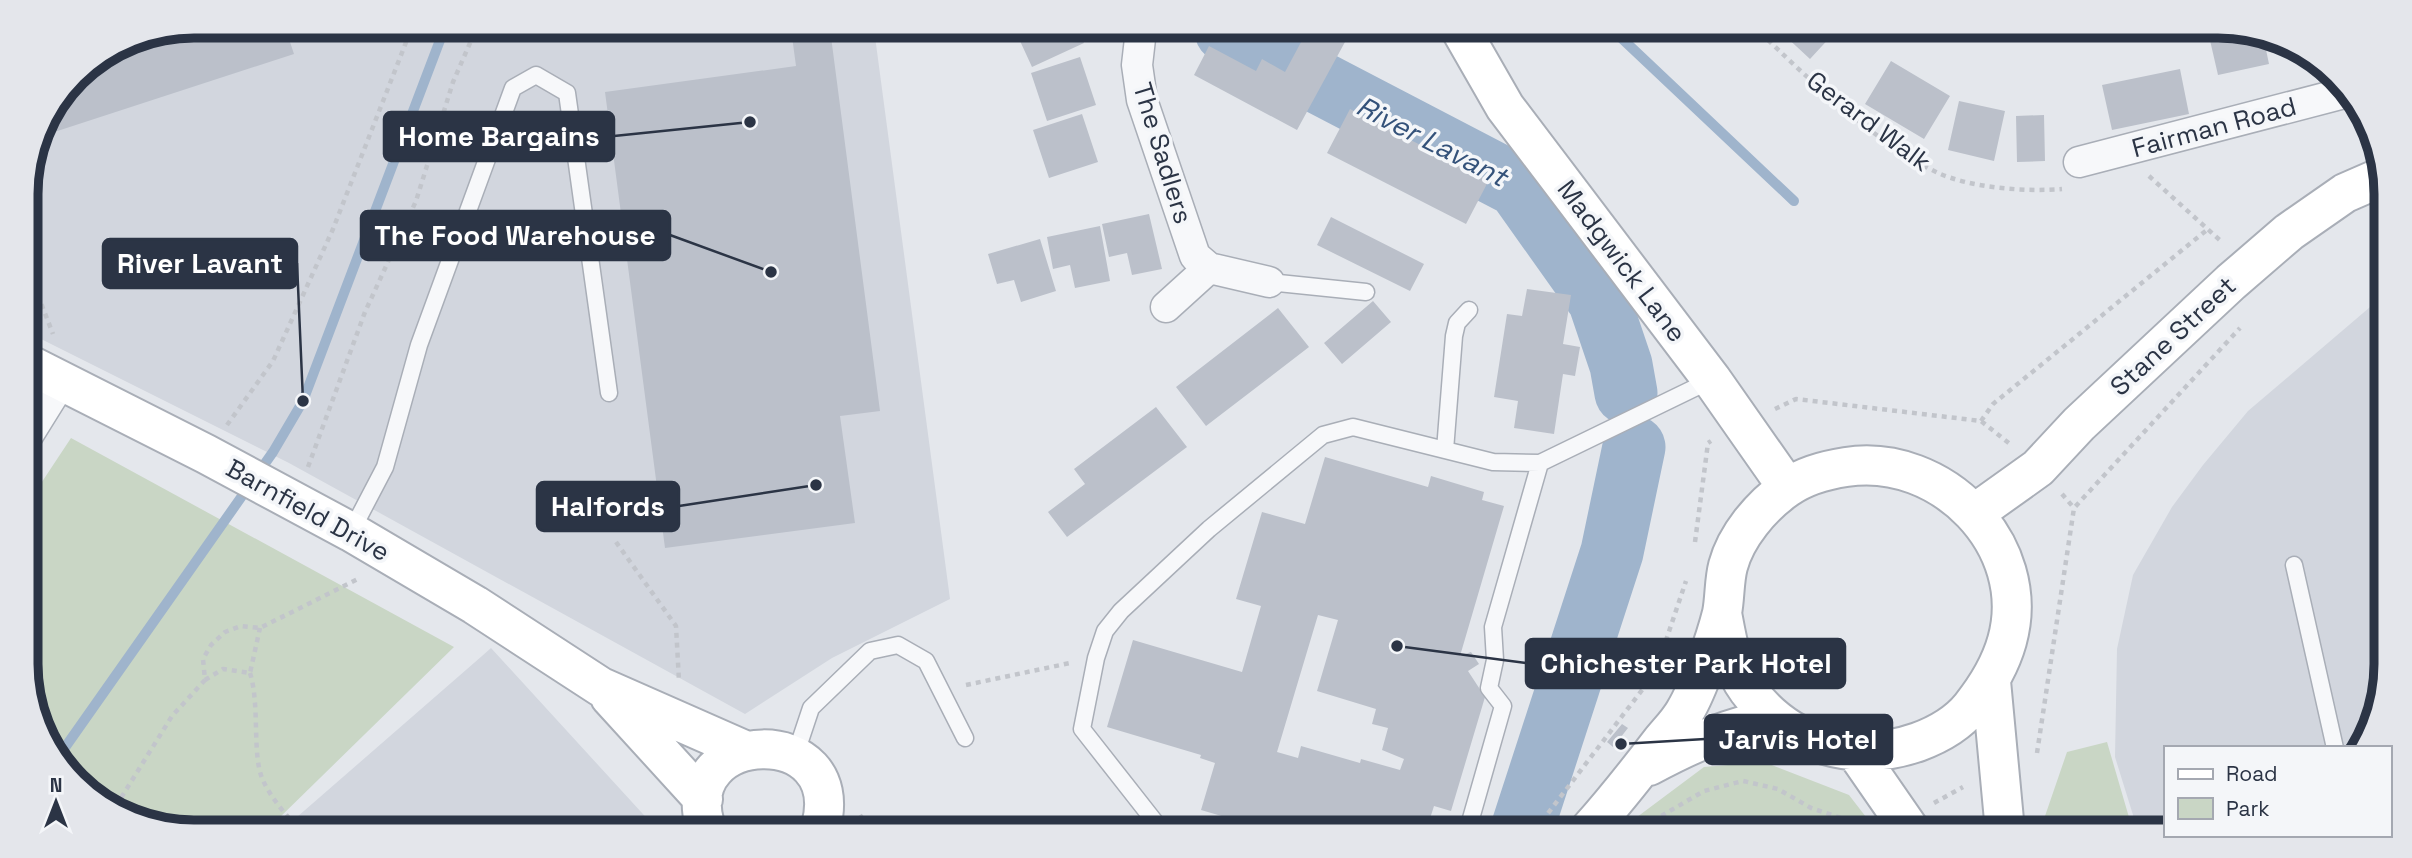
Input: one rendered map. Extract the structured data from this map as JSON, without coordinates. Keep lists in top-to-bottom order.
{
  "streets": {
    "street": [
      "Fairman Road",
      "The Sadlers",
      "Madgwick Lane",
      "Stane Street",
      "Barnfield Drive"
    ],
    "path": ["Gerard Walk"]
  },
  "crossings": [
    ["Gerard Walk", "Fairman Road"]
  ],
  "water": ["River Lavant"],
  "places": [
    "Home Bargains",
    "The Food Warehouse",
    "River Lavant",
    "Halfords",
    "Chichester Park Hotel",
    "Jarvis Hotel"
  ],
  "legend": ["Road", "Park"],
  "north": "top"
}
